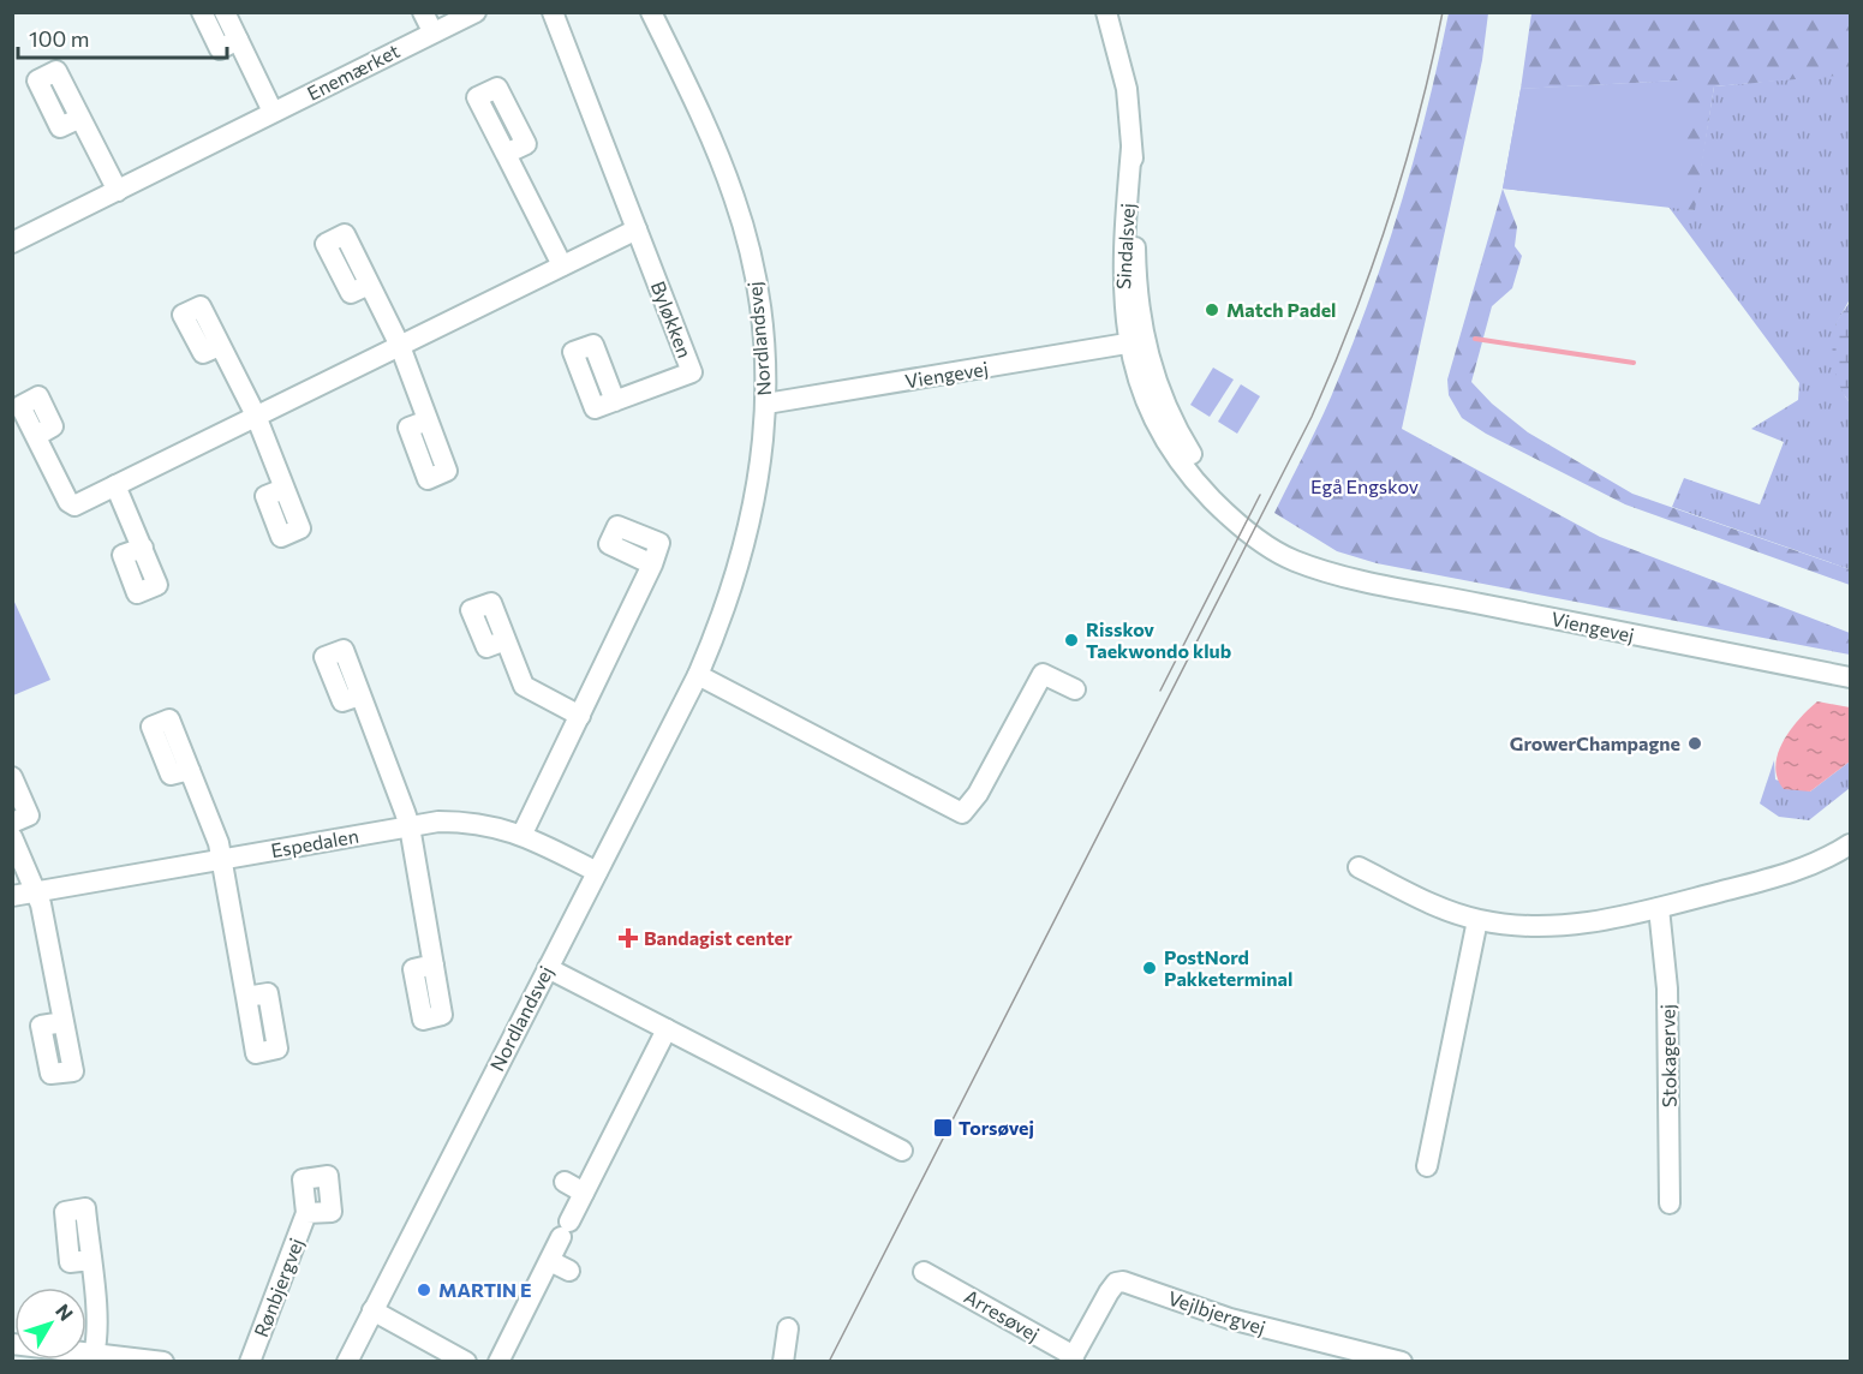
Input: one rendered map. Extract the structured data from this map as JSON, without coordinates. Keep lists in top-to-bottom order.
{
  "streets": {
    "street": [
      "Enemærket",
      "Sindalsvej",
      "Byløkken",
      "Nordlandsvej",
      "Viengevej",
      "Espedalen",
      "Stokagervej",
      "Rønbjergvej",
      "Vejlbjergvej",
      "Arresøvej"
    ]
  },
  "crossings": [
    ["Sindalsvej", "Viengevej"],
    ["Nordlandsvej", "Viengevej"],
    ["Nordlandsvej", "Espedalen"],
    ["Vejlbjergvej", "Arresøvej"]
  ],
  "parks": ["Egå Engskov"],
  "places": {
    "other": [
      "Match Padel",
      "Risskov Taekwondo klub",
      "GrowerChampagne",
      "PostNord Pakketerminal",
      "MARTIN E"
    ],
    "health": ["Bandagist center"],
    "transit": ["Torsøvej"]
  },
  "scale_bar": "100 m",
  "north": "top right"
}
